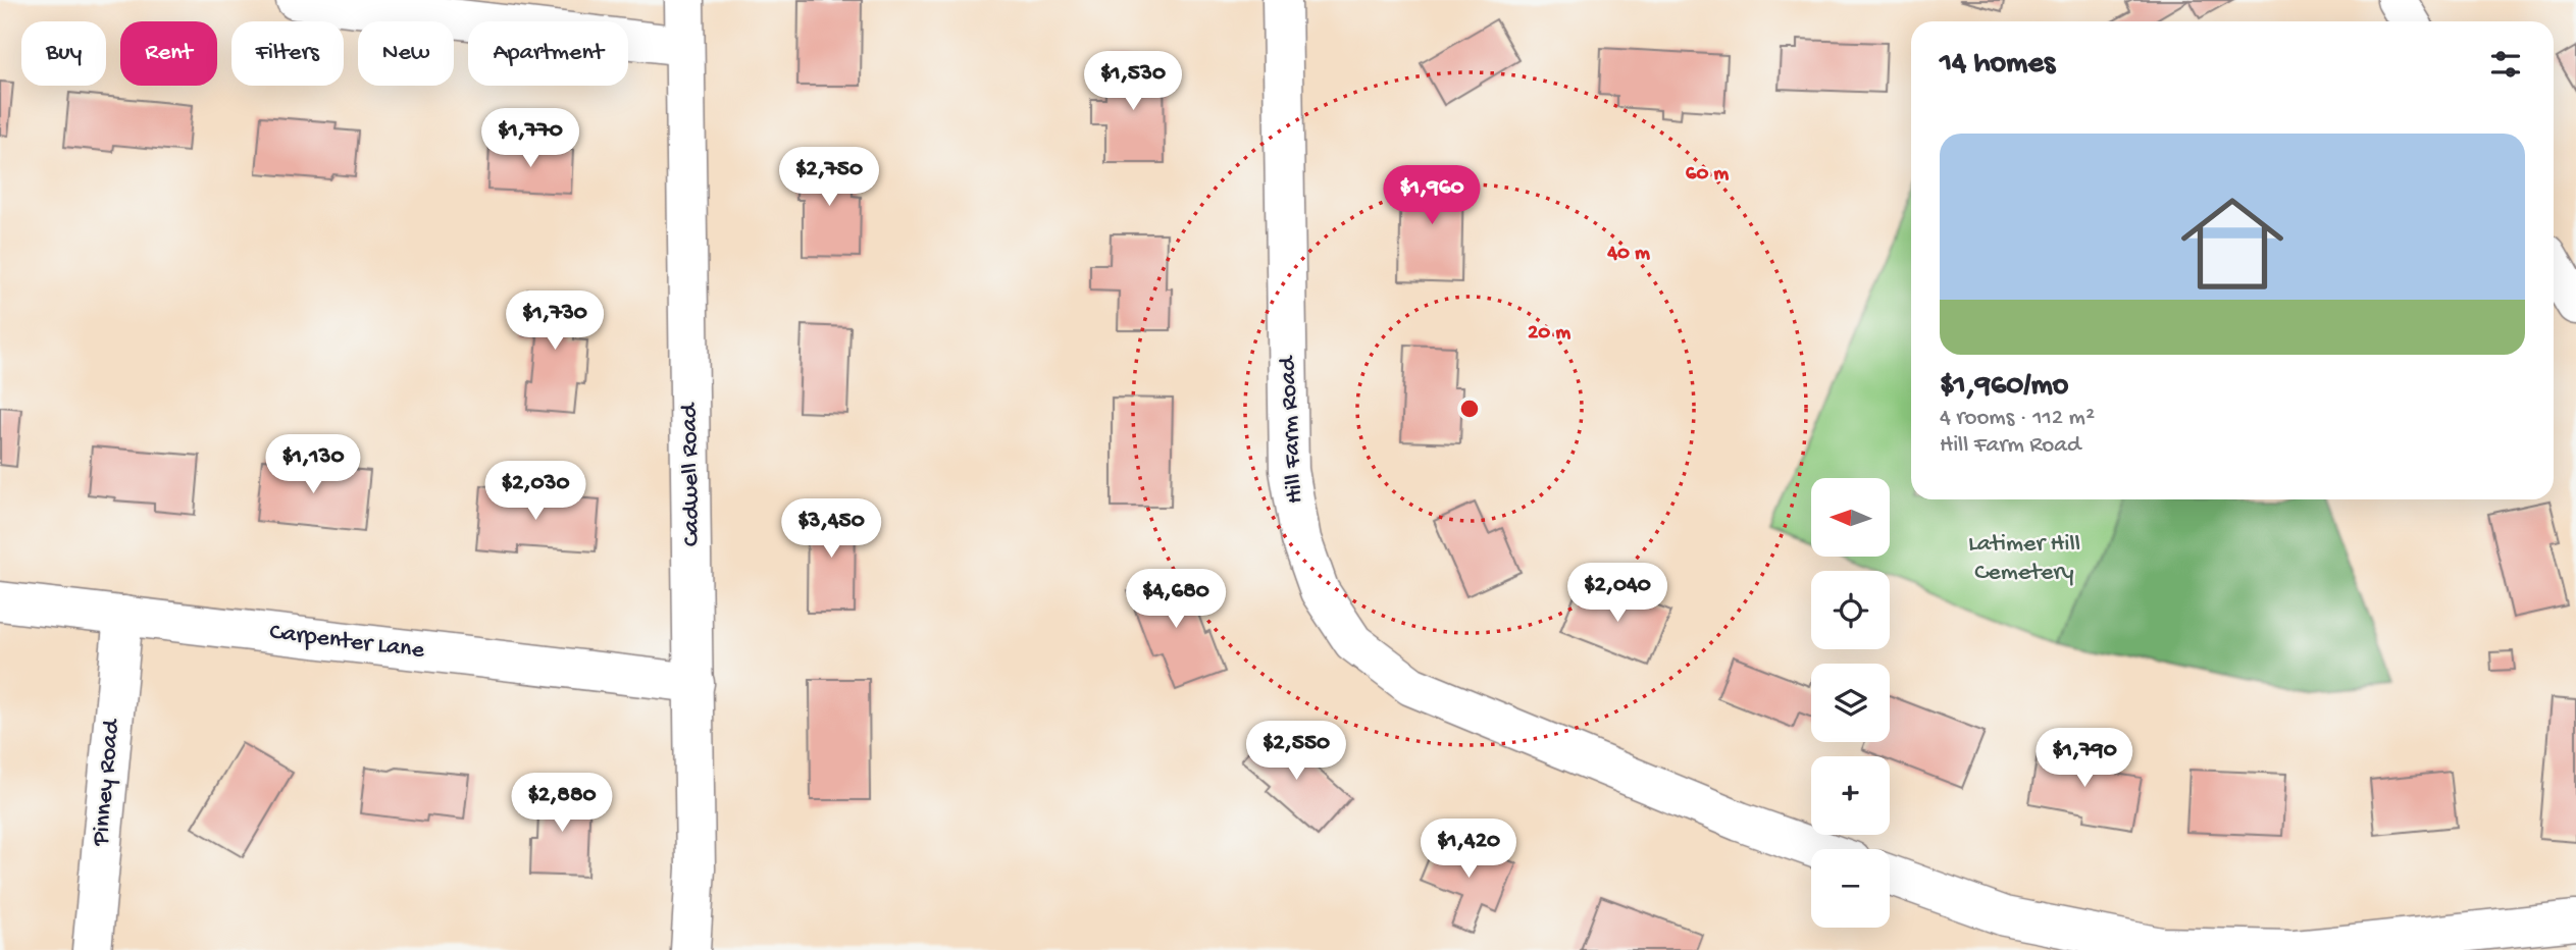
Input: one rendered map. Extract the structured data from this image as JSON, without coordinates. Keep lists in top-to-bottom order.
{
  "streets": {
    "street": [
      "Hill Farm Road",
      "Cadwell Road",
      "Carpenter Lane",
      "Pinney Road"
    ]
  },
  "crossings": [
    ["Cadwell Road", "Carpenter Lane"],
    ["Carpenter Lane", "Pinney Road"]
  ],
  "parks": ["Latimer Hill Cemetery"],
  "north": "left",
  "page": {
    "chip": [
      "Buy",
      "Rent",
      "Filters",
      "New",
      "Apartment"
    ],
    "heading": "14 homes",
    "price": [
      "$1,530",
      "$1,770",
      "$2,750",
      "$1,960",
      "$1,730",
      "$1,130",
      "$2,030",
      "$3,450",
      "$2,040",
      "$4,680",
      "$2,550",
      "$1,790",
      "$2,880",
      "$1,420"
    ],
    "list": [
      {
        "name": "$1,960/mo",
        "note": "4 rooms · 112 m² · Hill Farm Road"
      }
    ],
    "map_buttons": ["+", "−"]
  },
  "rings": ["60 m", "40 m", "20 m"]
}
